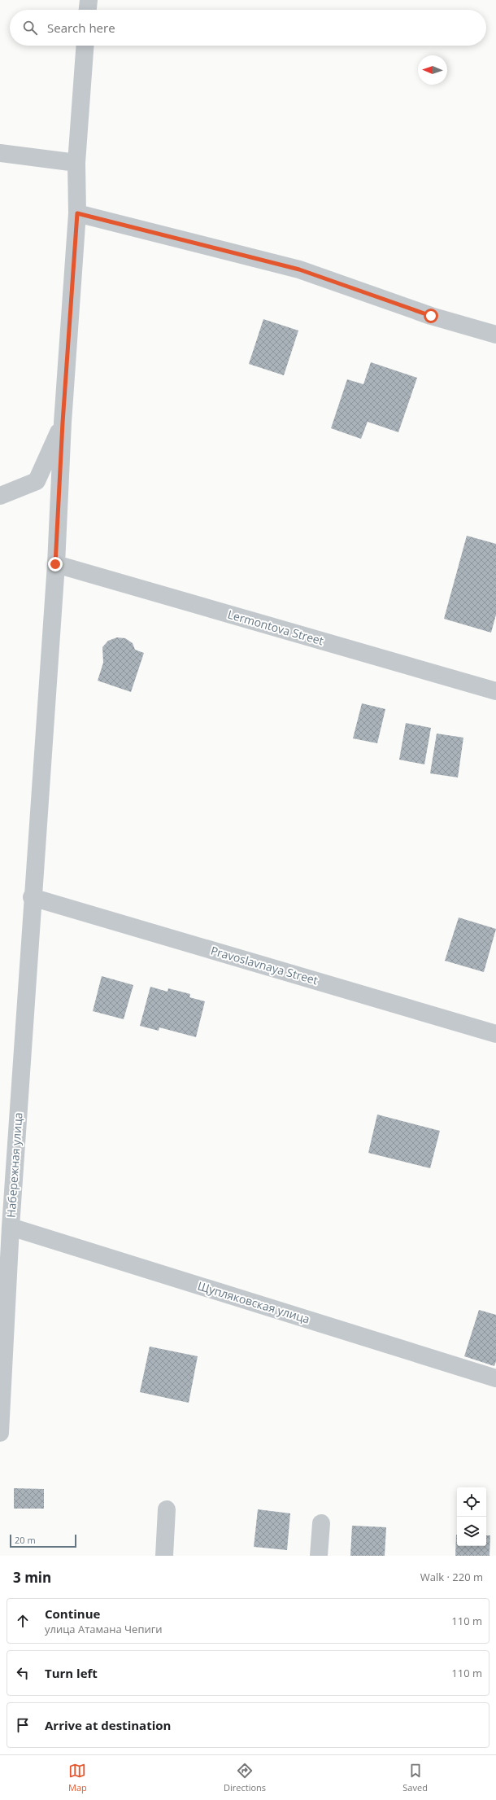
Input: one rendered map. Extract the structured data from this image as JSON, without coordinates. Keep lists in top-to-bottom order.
{
  "streets": {
    "street": [
      "Lermontova Street",
      "Pravoslavnaya Street",
      "Набережная улица",
      "Щупляковская улица"
    ]
  },
  "crossings": [
    ["Lermontova Street", "Набережная улица"],
    ["Pravoslavnaya Street", "Набережная улица"],
    ["Набережная улица", "Щупляковская улица"]
  ],
  "scale_bar": "20 m",
  "north": "left",
  "page": {
    "search": "Search here",
    "scale": "20 m",
    "heading": ["3 min", "Walk · 220 m"],
    "list": [
      ["Continue", "улица Атамана Чепиги", "110 m"],
      ["Turn left", "110 m"],
      "Arrive at destination"
    ],
    "nav": ["Map", "Directions", "Saved"]
  }
}
